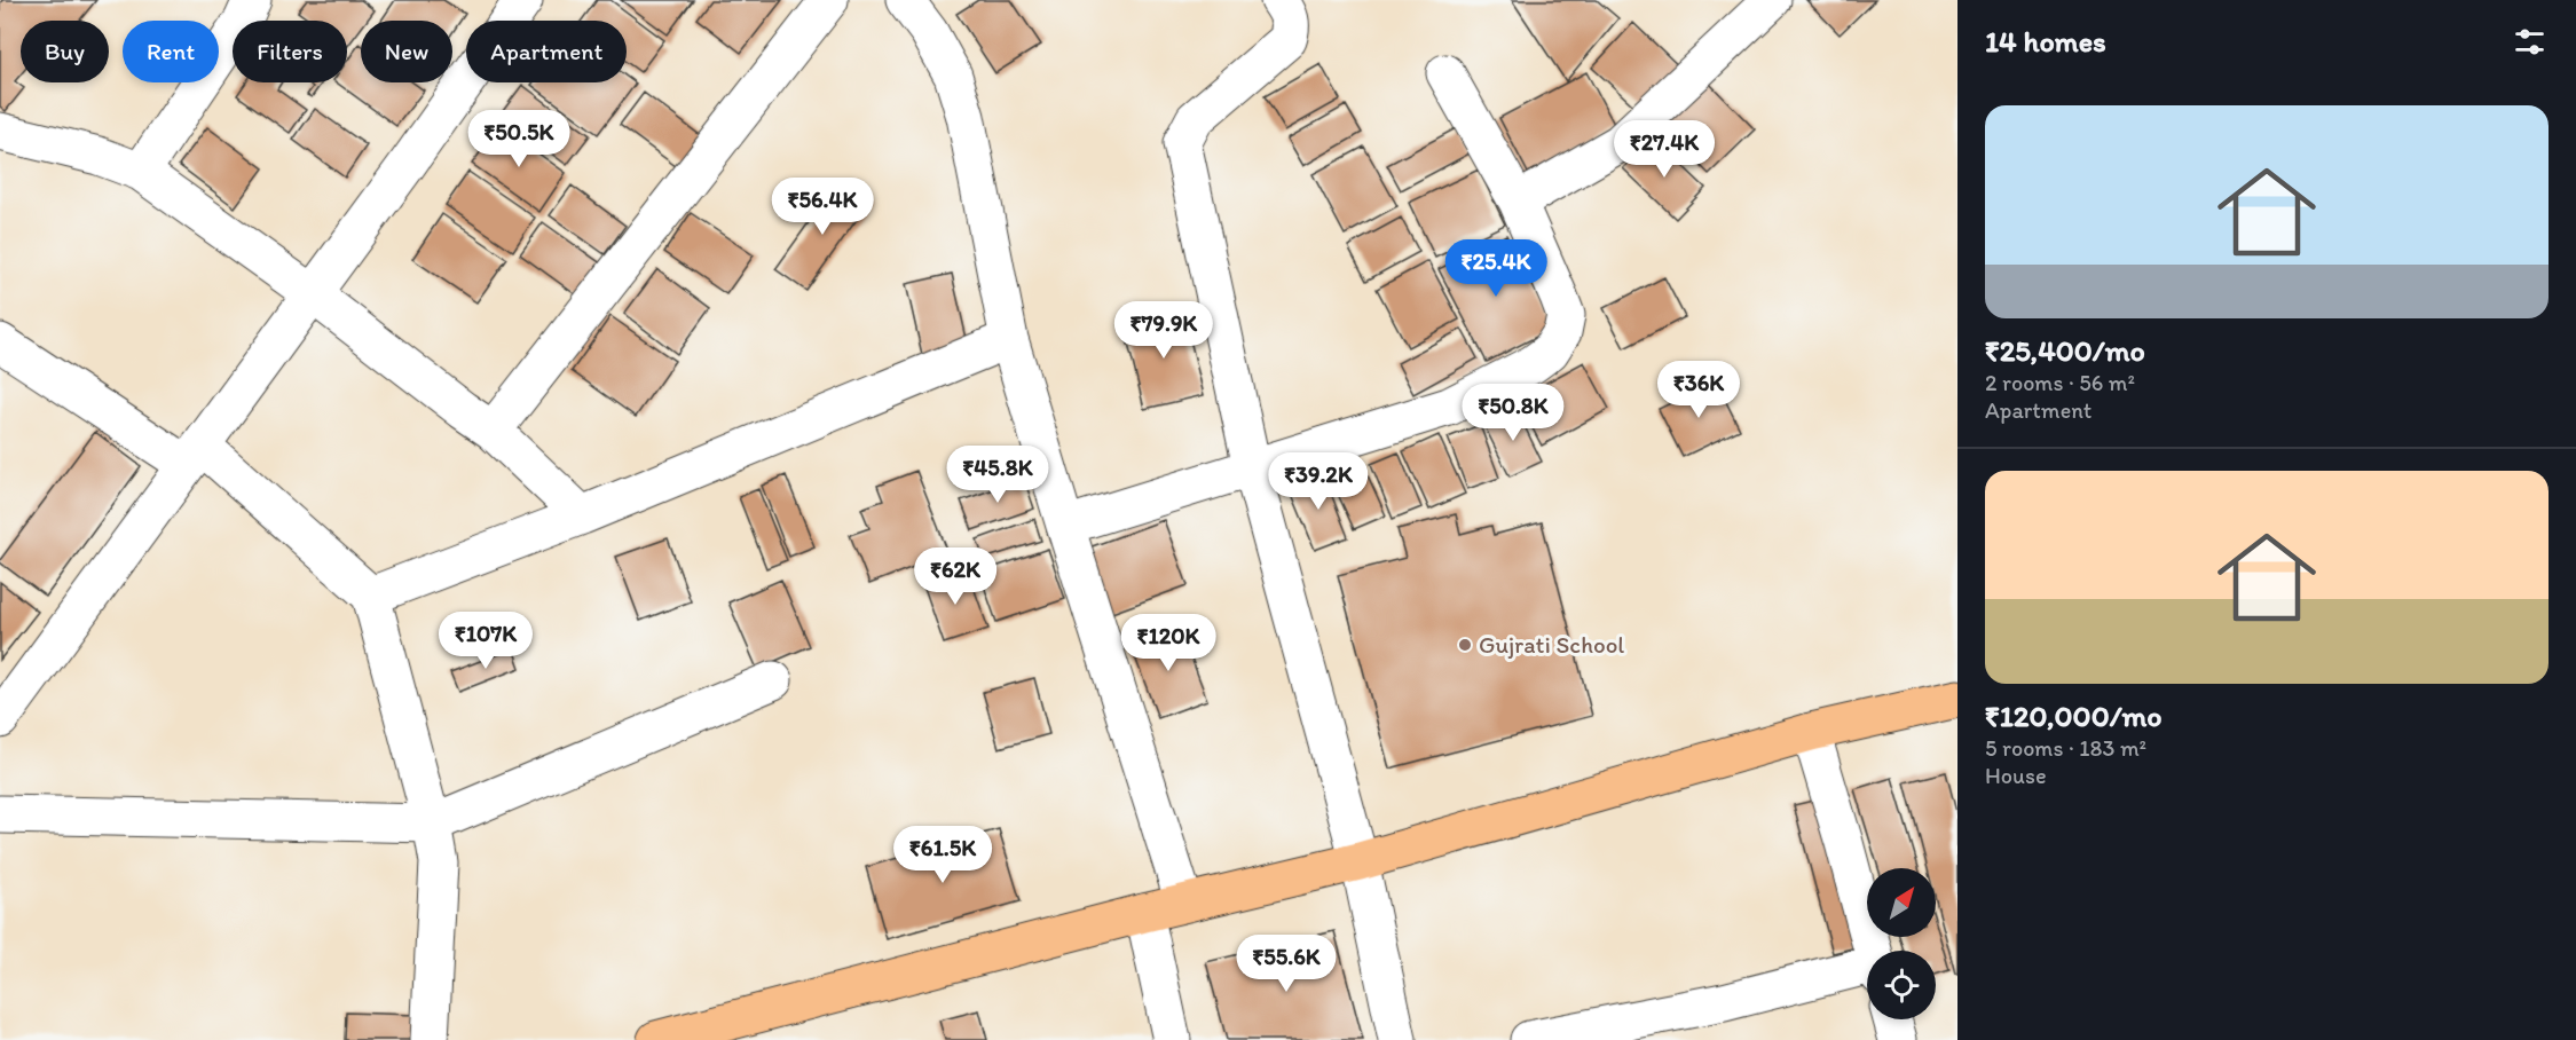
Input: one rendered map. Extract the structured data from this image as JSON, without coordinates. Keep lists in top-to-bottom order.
{
  "places": ["Gujrati School"],
  "north": "top right",
  "page": {
    "heading": "14 homes",
    "chip": [
      "Buy",
      "Rent",
      "Filters",
      "New",
      "Apartment"
    ],
    "list": [
      {
        "name": "₹25,400/mo",
        "note": "2 rooms · 56 m² · Apartment"
      },
      {
        "name": "₹120,000/mo",
        "note": "5 rooms · 183 m² · House"
      }
    ],
    "price": [
      "₹50.5K",
      "₹27.4K",
      "₹56.4K",
      "₹25.4K",
      "₹79.9K",
      "₹36K",
      "₹50.8K",
      "₹45.8K",
      "₹39.2K",
      "₹62K",
      "₹107K",
      "₹120K",
      "₹61.5K",
      "₹55.6K"
    ]
  }
}
